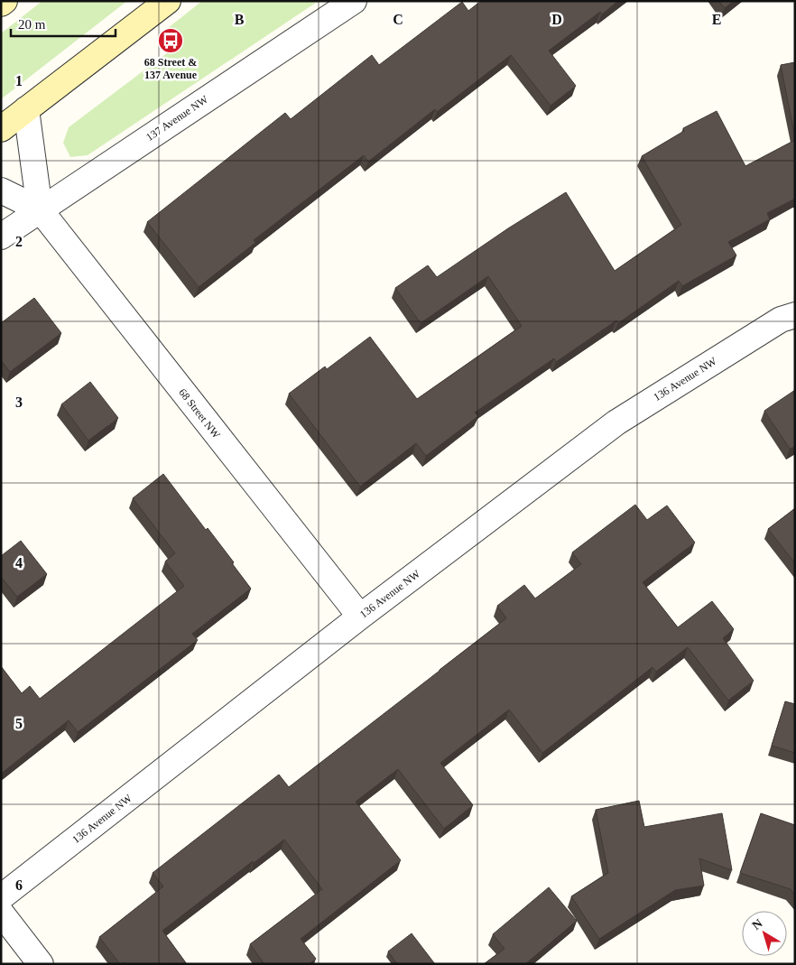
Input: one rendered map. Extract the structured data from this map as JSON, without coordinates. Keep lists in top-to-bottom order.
{
  "streets": {
    "street": ["137 Avenue NW", "136 Avenue NW", "68 Street NW"]
  },
  "crossings": [
    ["137 Avenue NW", "68 Street NW"],
    ["136 Avenue NW", "68 Street NW"]
  ],
  "places": {
    "bus stop": ["68 Street & 137 Avenue"]
  },
  "scale_bar": "20 m",
  "north": "top left",
  "grid": {
    "columns": [
      "B",
      "C",
      "D",
      "E"
    ],
    "rows": [
      "1",
      "2",
      "3",
      "4",
      "5",
      "6"
    ]
  }
}
